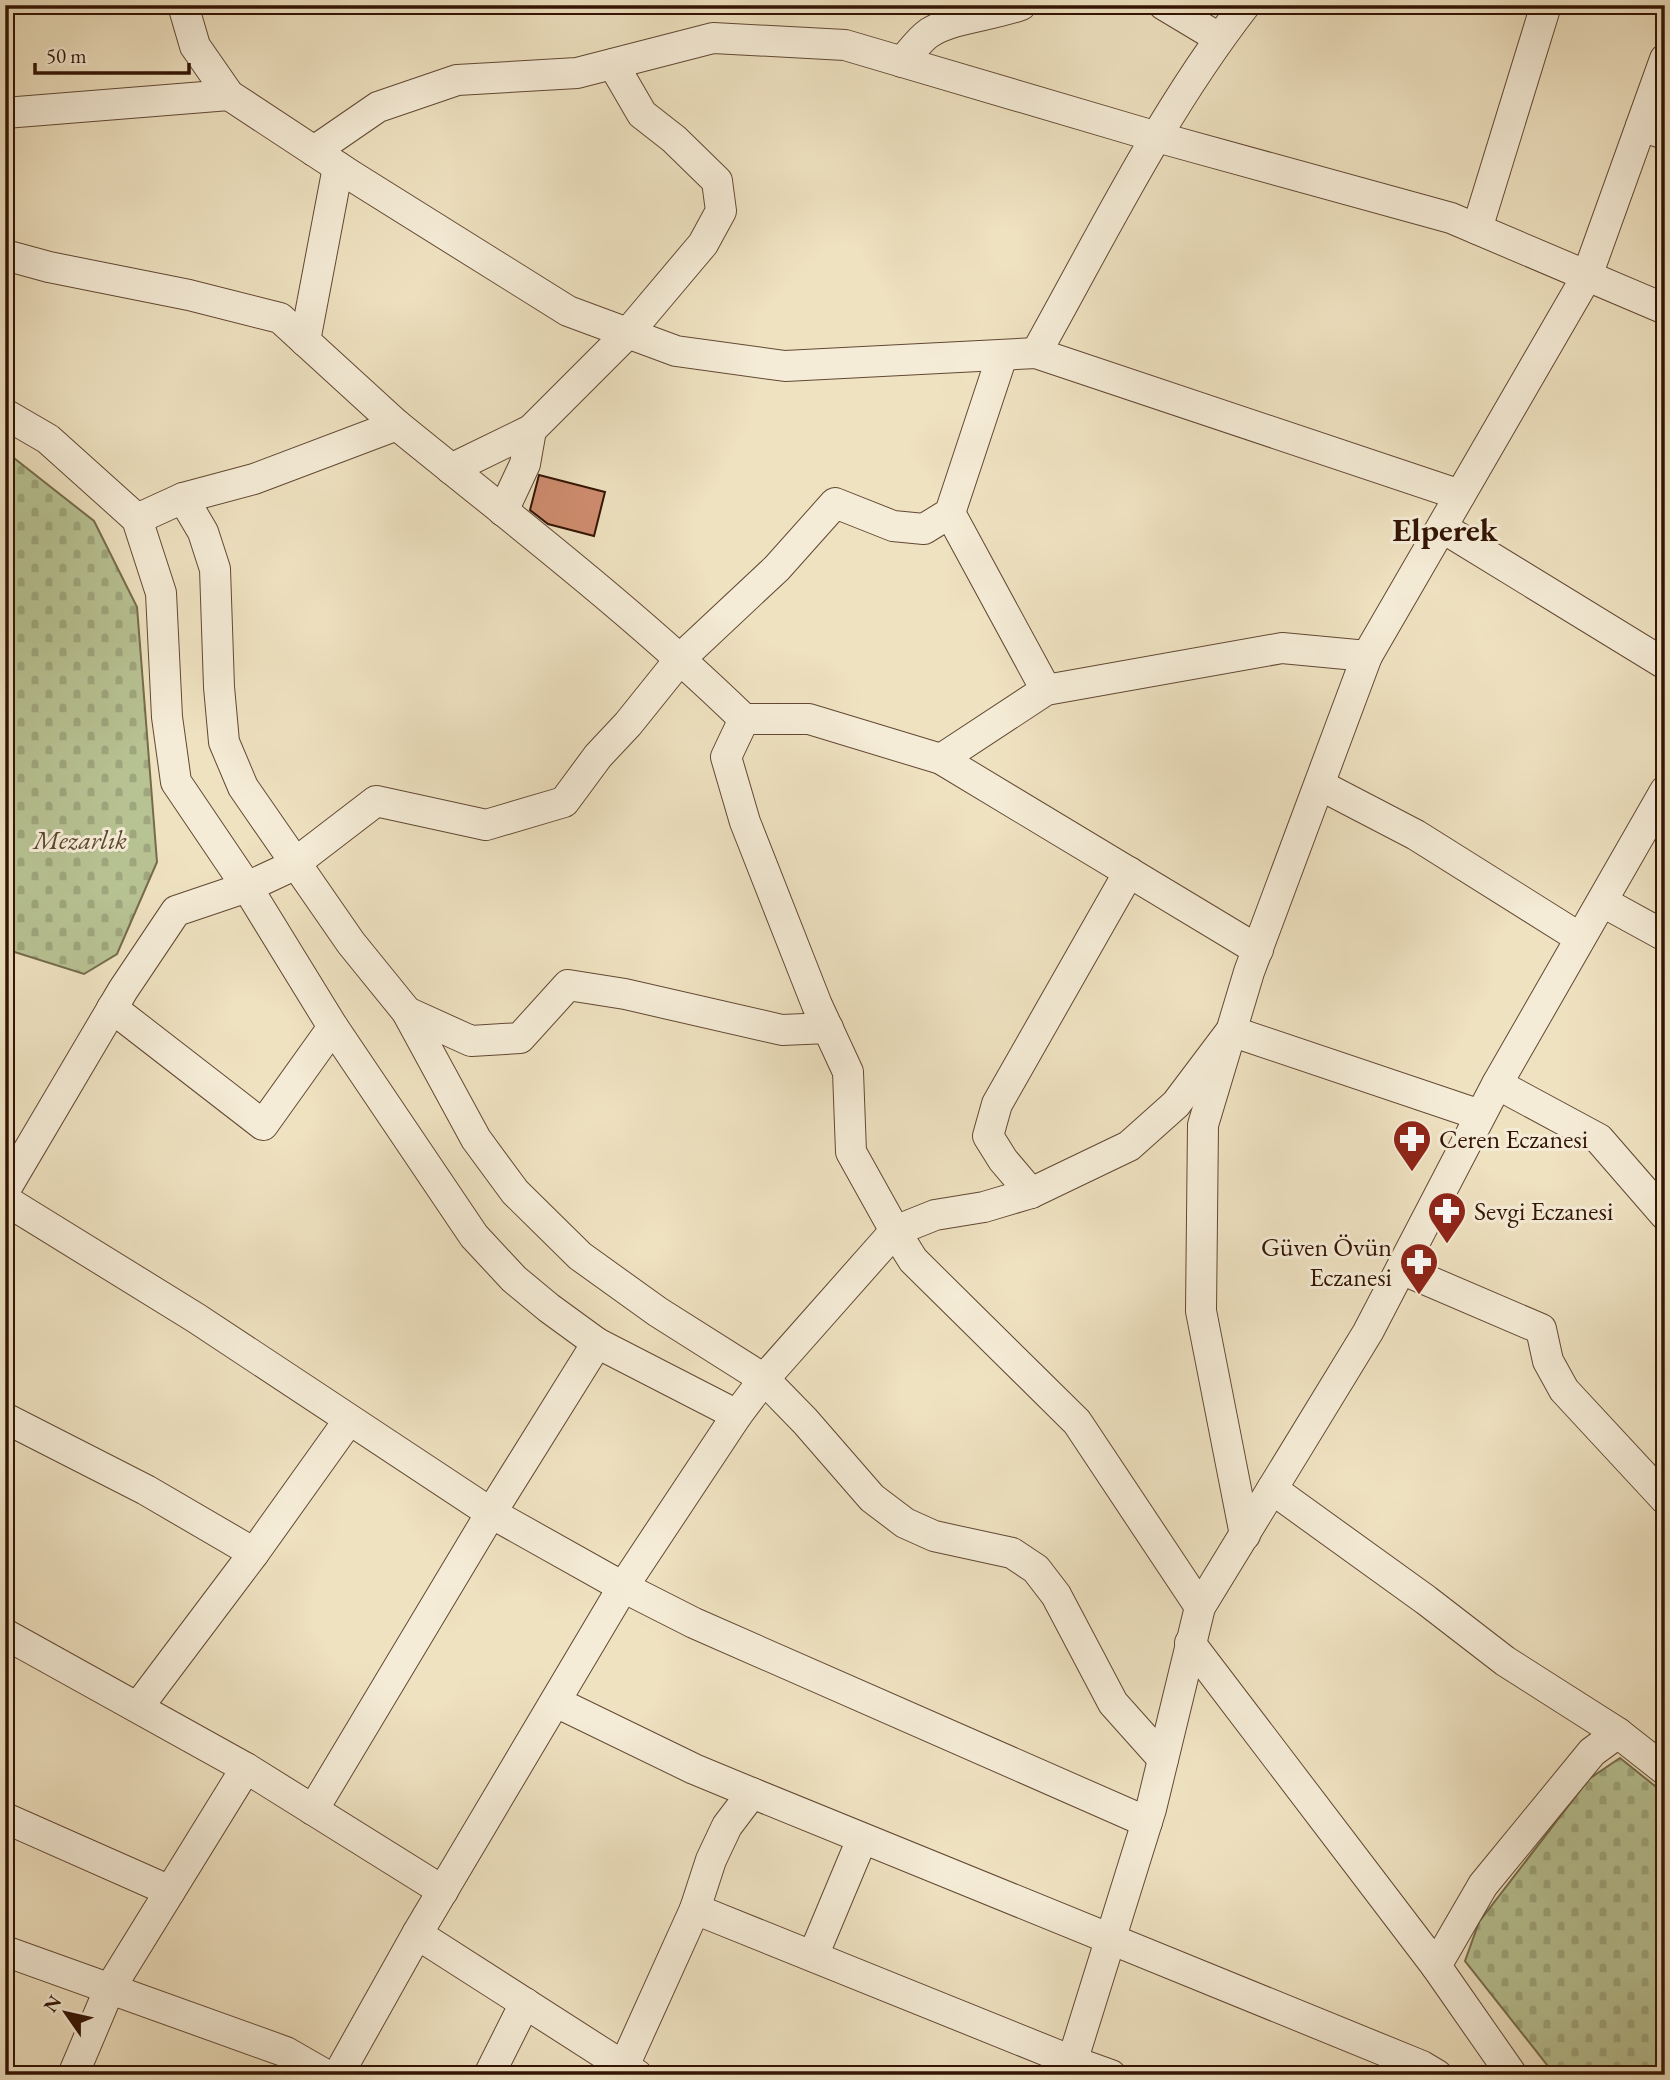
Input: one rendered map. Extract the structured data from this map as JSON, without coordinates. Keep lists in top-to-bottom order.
{
  "districts": ["Elperek"],
  "parks": ["Mezarlık"],
  "places": {
    "pharmacy": ["Ceren Eczanesi", "Sevgi Eczanesi", "Güven Övün Eczanesi"]
  },
  "scale_bar": "50 m",
  "north": "top left"
}
